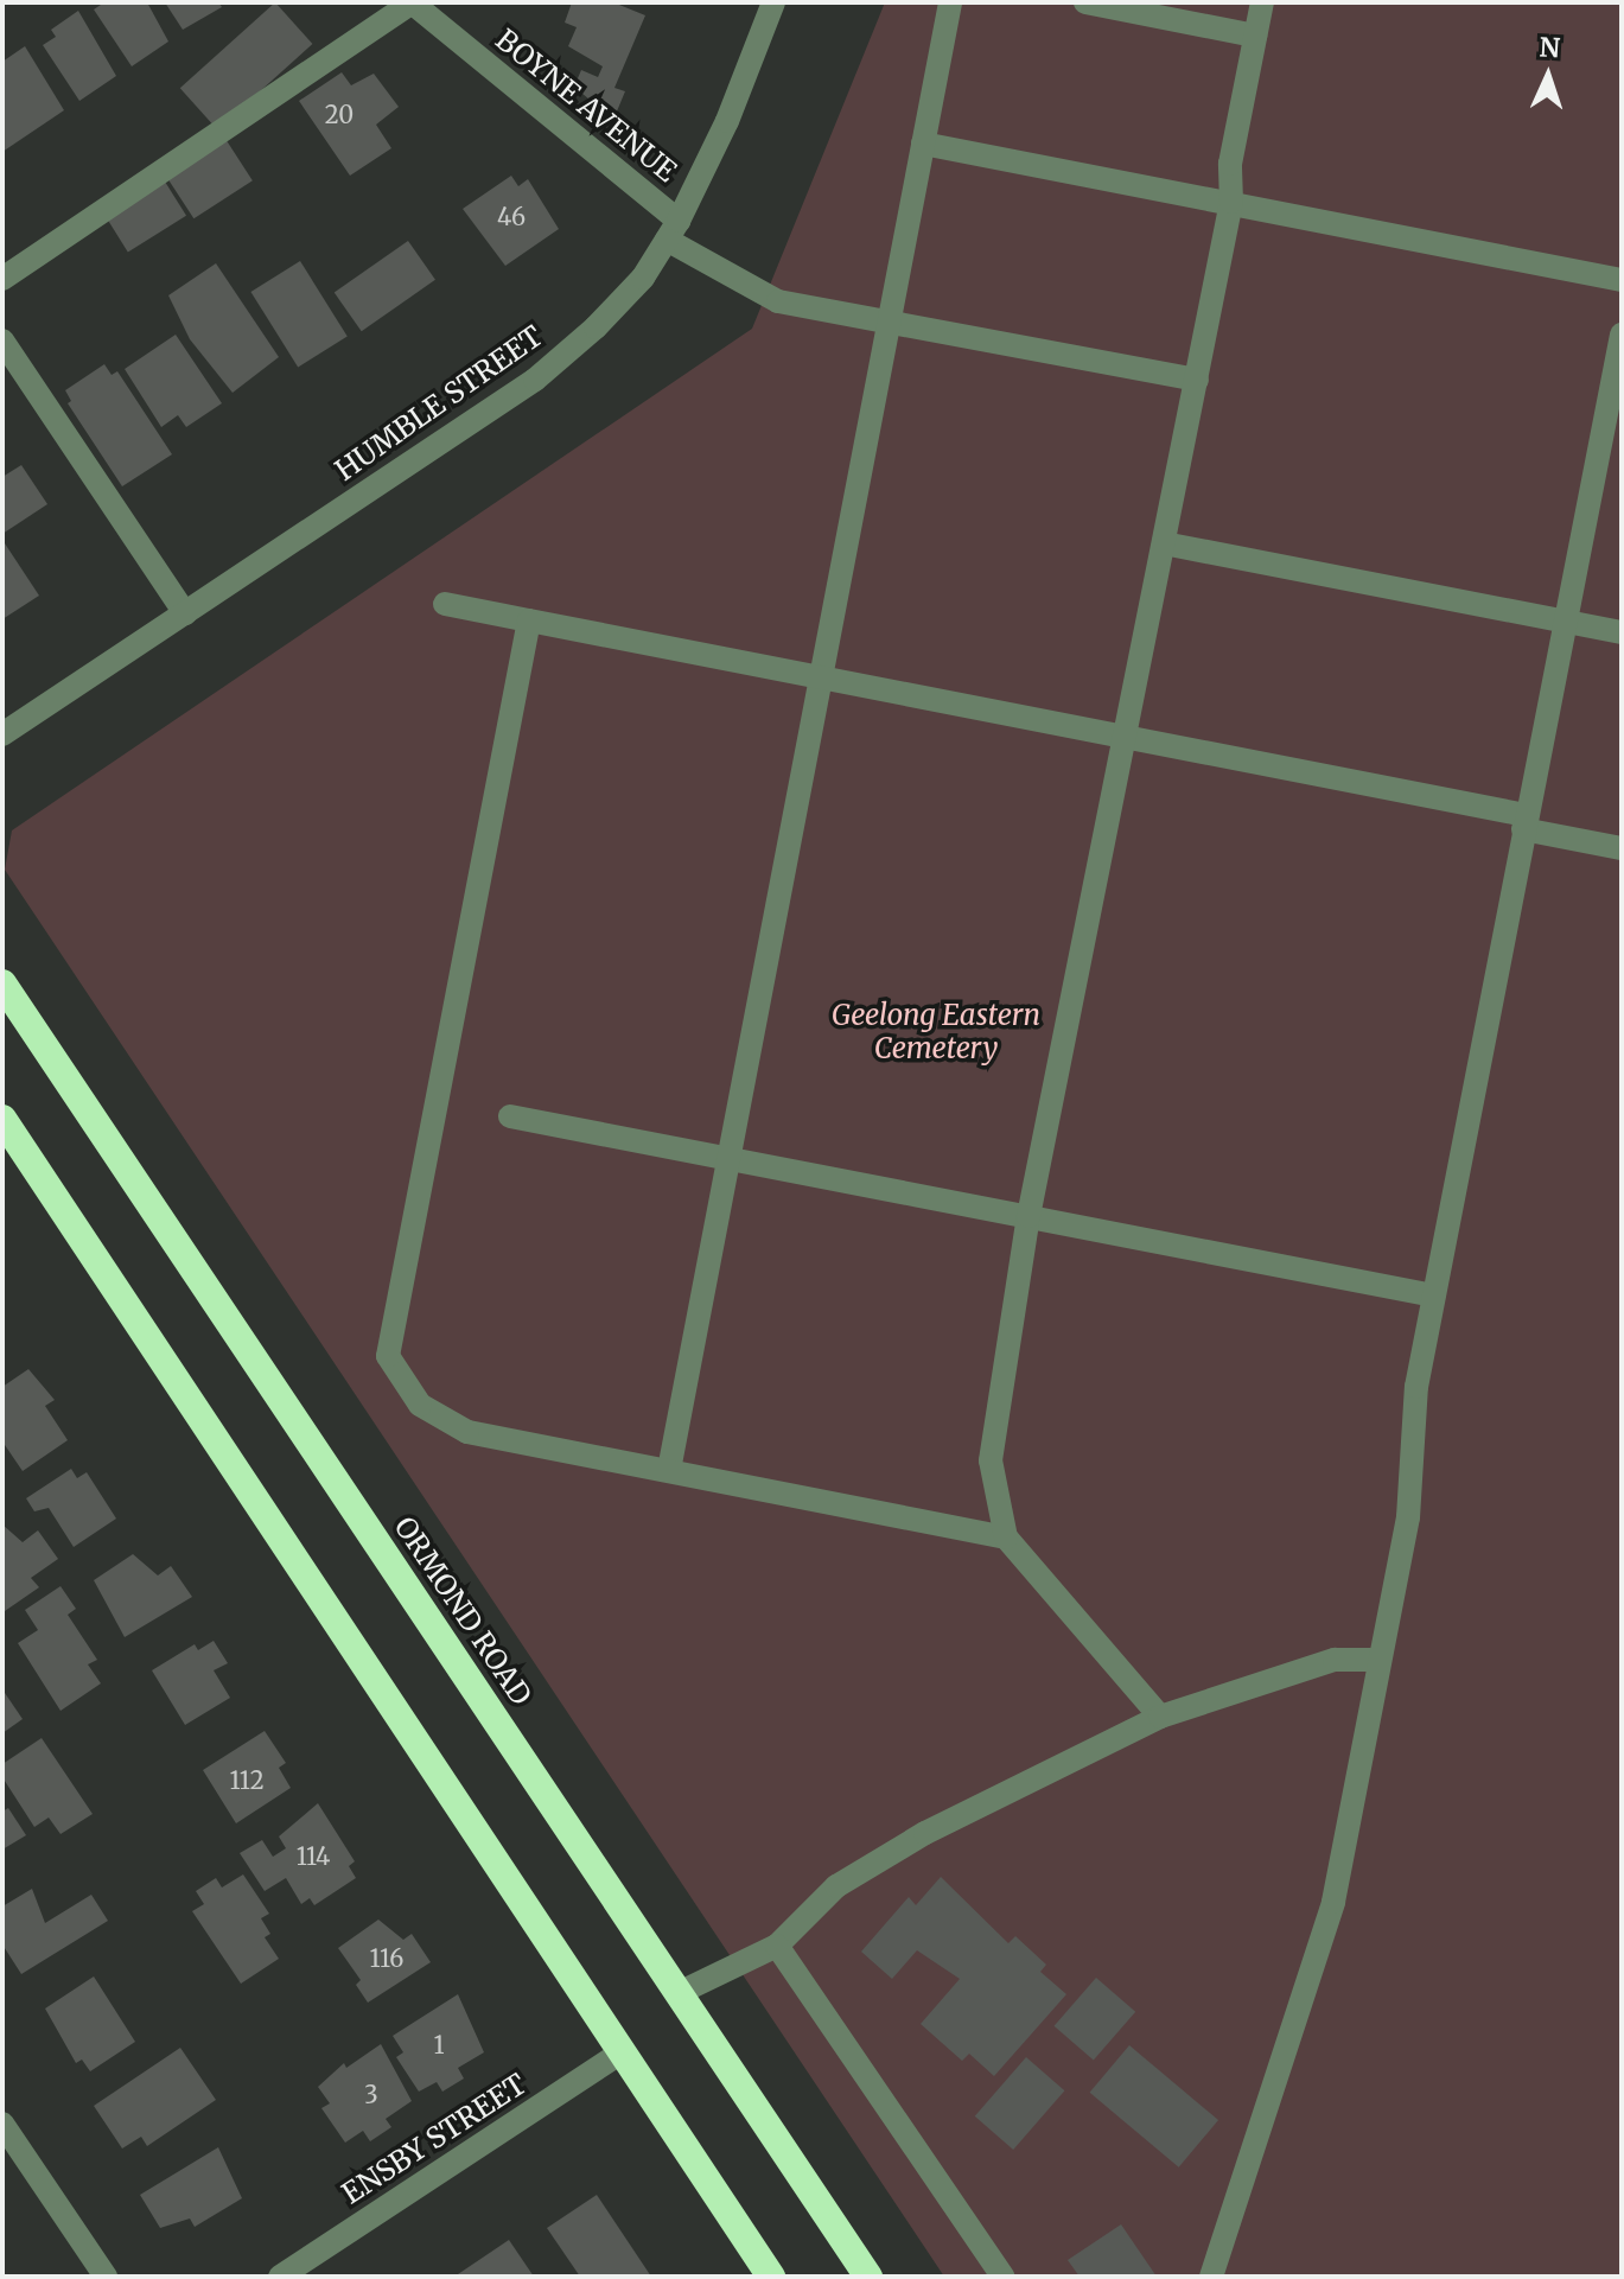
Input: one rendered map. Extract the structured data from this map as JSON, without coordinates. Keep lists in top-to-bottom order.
{
  "streets": {
    "highway": ["ORMOND ROAD"],
    "street": ["BOYNE AVENUE", "HUMBLE STREET", "ENSBY STREET"]
  },
  "crossings": [
    ["BOYNE AVENUE", "HUMBLE STREET"]
  ],
  "parks": ["Geelong Eastern Cemetery"],
  "house_numbers": [
    "20",
    "46",
    "112",
    "114",
    "116",
    "1",
    "3"
  ],
  "north": "top"
}
